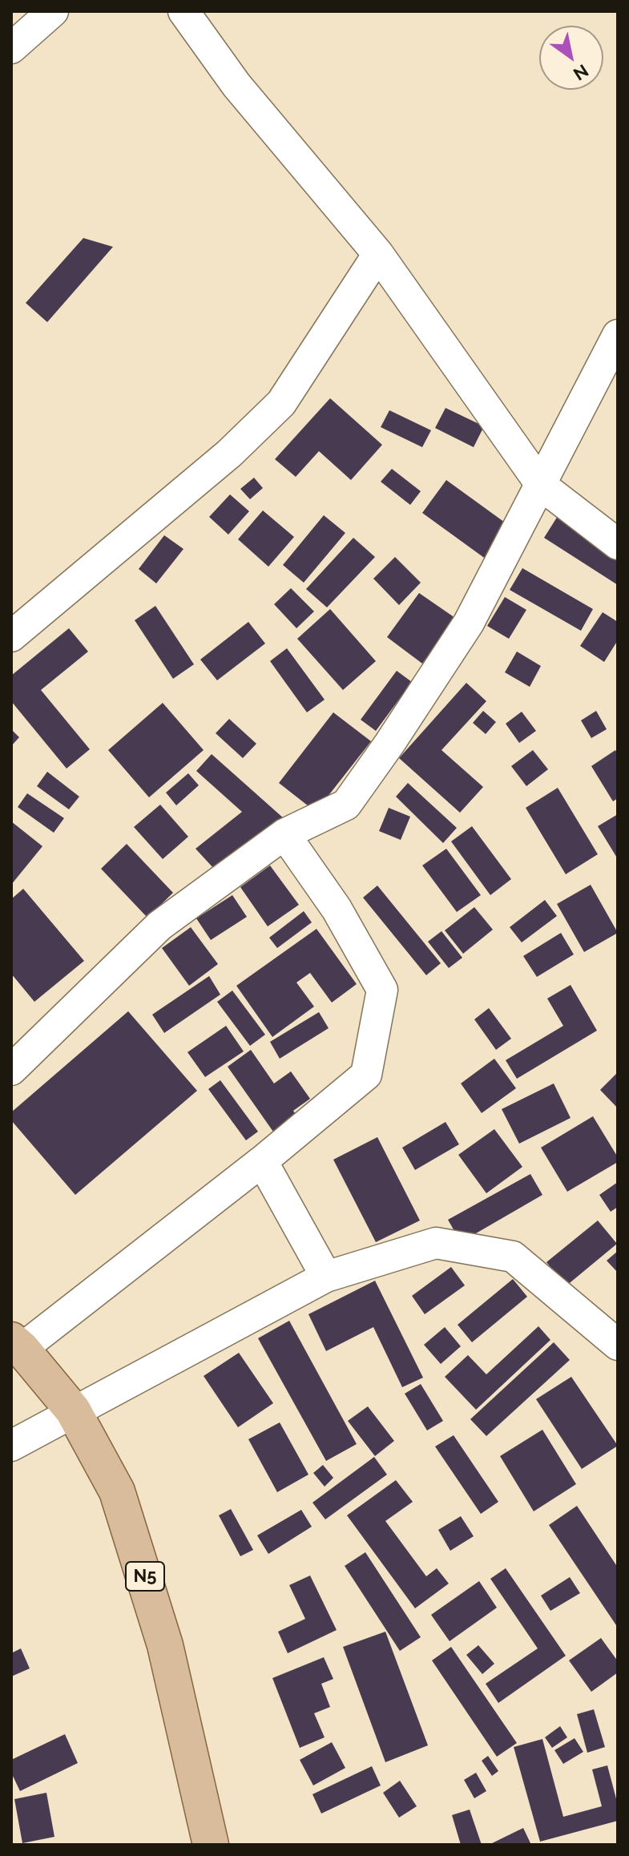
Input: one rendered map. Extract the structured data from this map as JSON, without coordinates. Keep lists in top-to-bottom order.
{
  "streets": {
    "main road": ["N5"]
  },
  "north": "bottom right"
}
